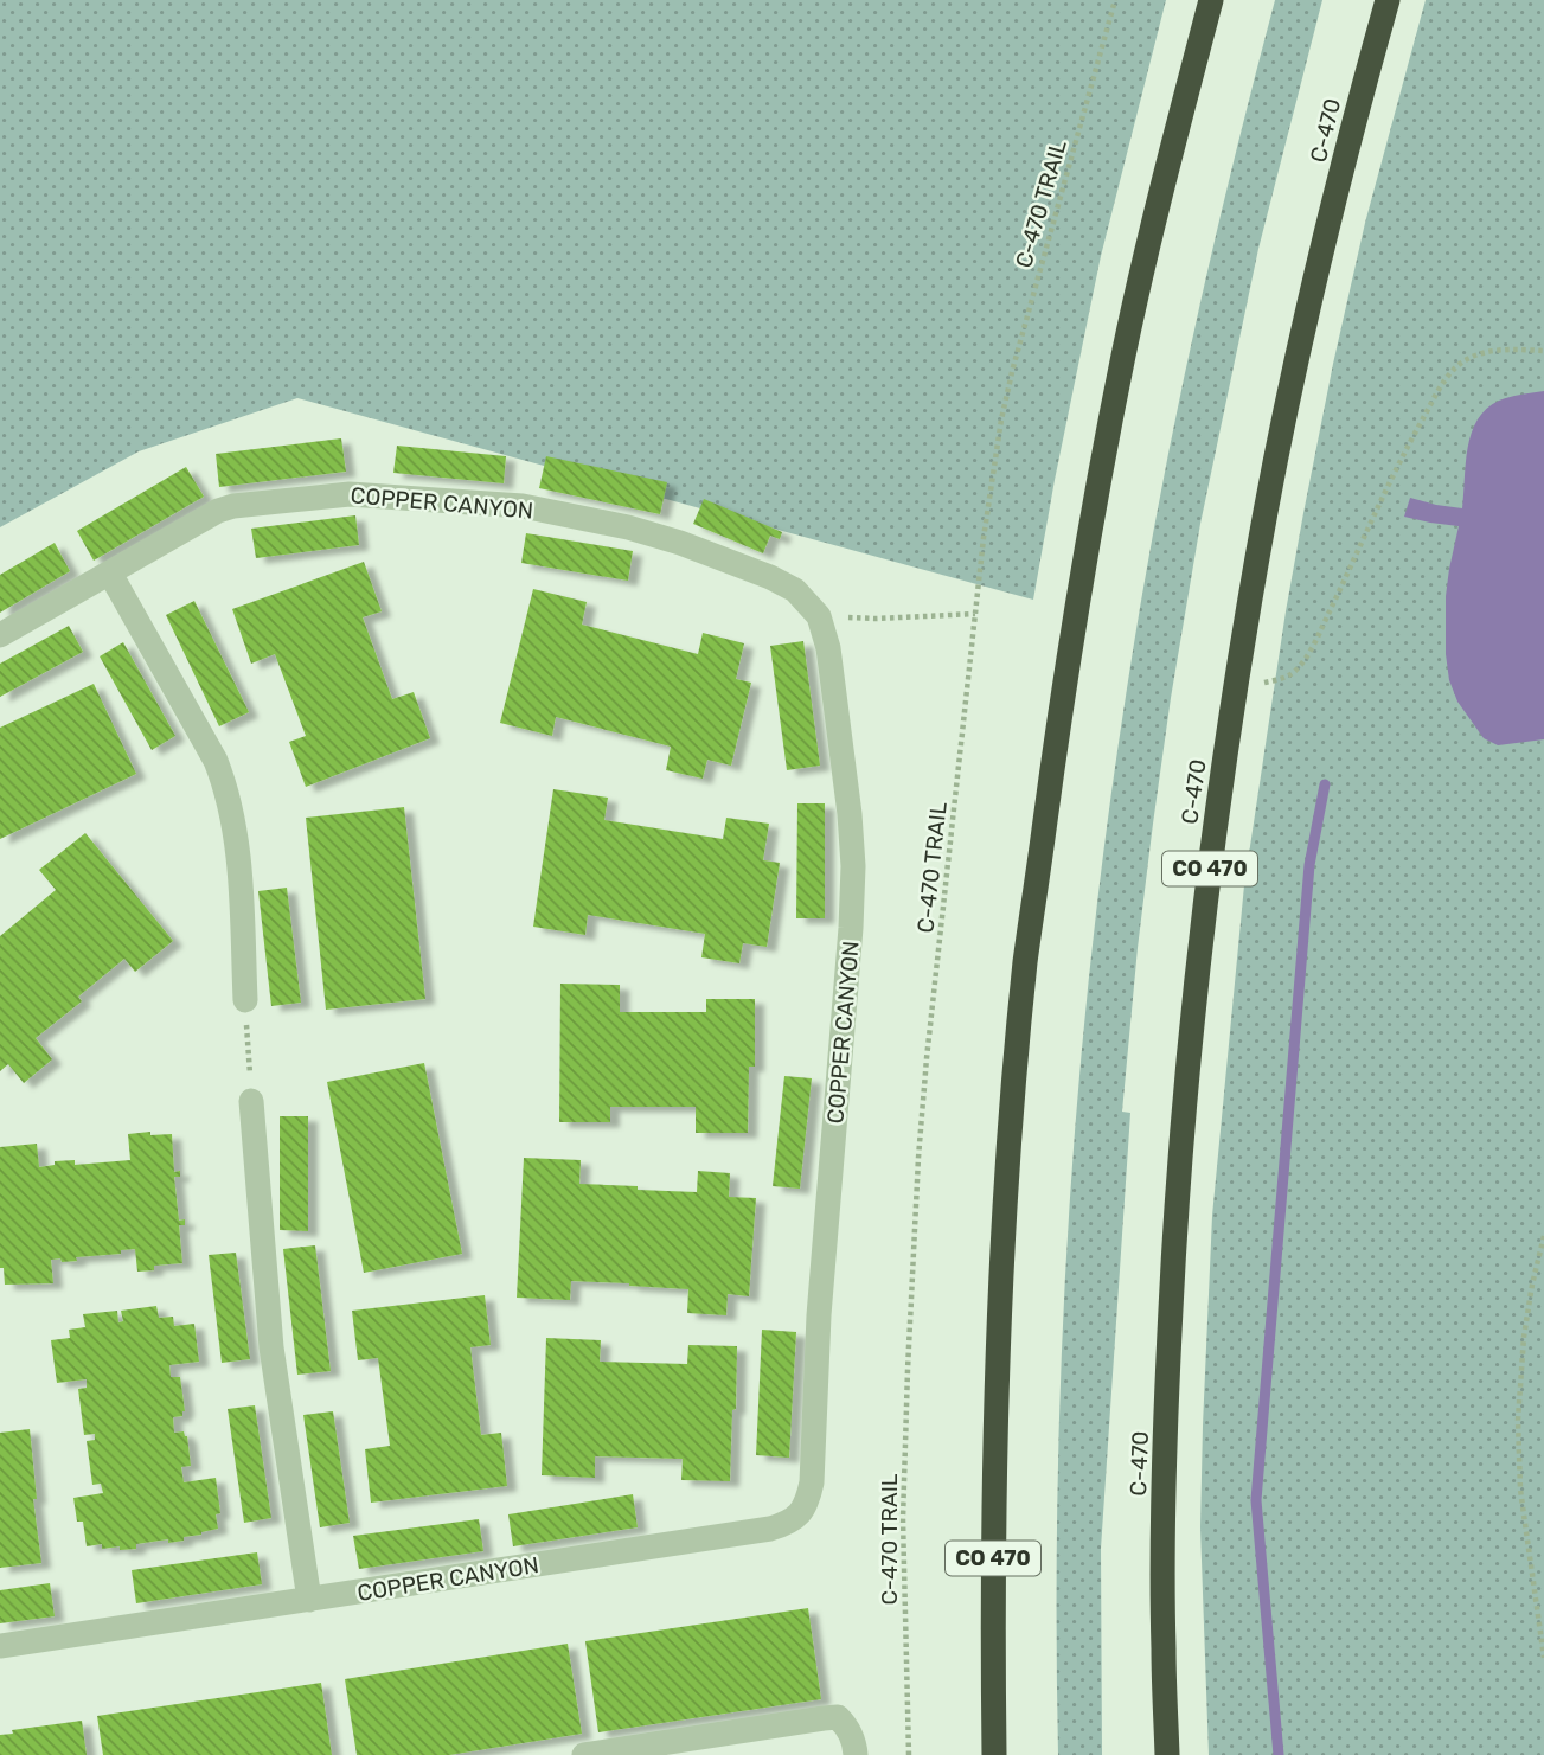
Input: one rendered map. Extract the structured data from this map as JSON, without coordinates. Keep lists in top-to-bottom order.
{
  "streets": {
    "highway": ["C-470", "CO 470"],
    "lane": ["COPPER CANYON"],
    "path": ["C-470 TRAIL"]
  }
}
